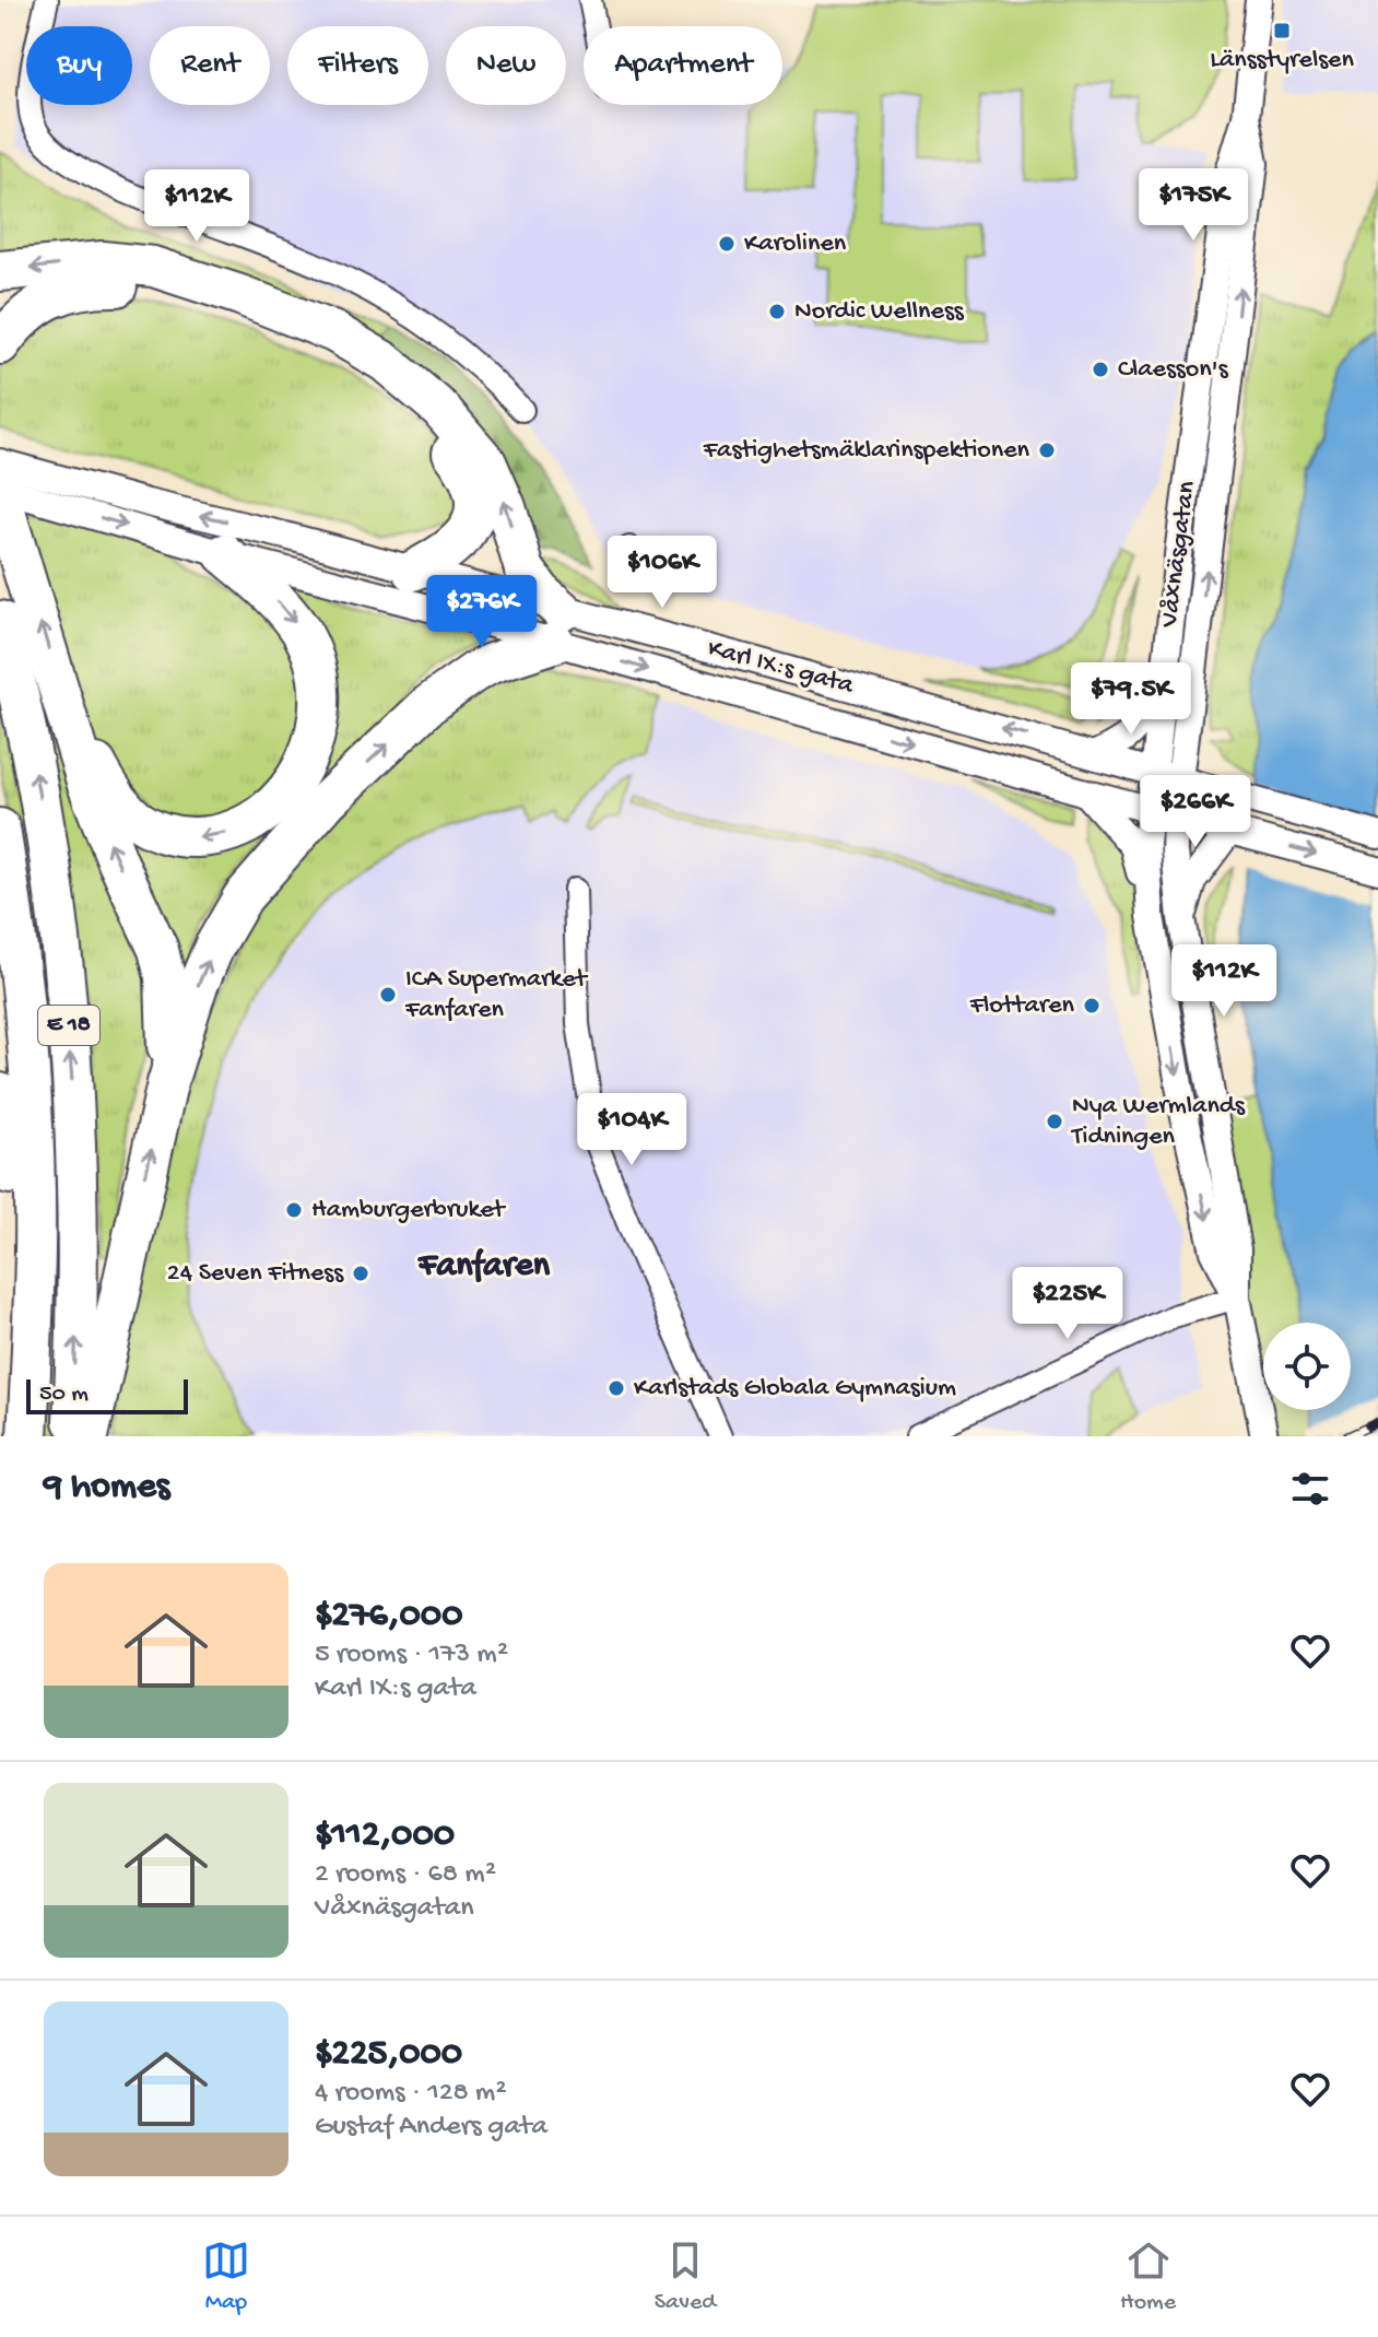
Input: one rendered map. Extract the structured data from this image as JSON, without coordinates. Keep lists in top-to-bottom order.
{
  "streets": {
    "highway": ["E 18"],
    "street": ["Våxnäsgatan", "Karl IX:s gata"]
  },
  "crossings": [
    ["Våxnäsgatan", "Karl IX:s gata"]
  ],
  "districts": ["Fanfaren"],
  "places": {
    "transit": ["Länsstyrelsen"],
    "other": [
      "Karolinen",
      "Nordic Wellness",
      "Claesson's",
      "Fastighetsmäklarinspektionen",
      "ICA Supermarket Fanfaren",
      "Flottaren",
      "Nya Wermlands Tidningen",
      "Hamburgerbruket",
      "24 Seven Fitness",
      "Karlstads Globala Gymnasium"
    ]
  },
  "scale_bar": "50 m",
  "page": {
    "chip": [
      "Buy",
      "Rent",
      "Filters",
      "New",
      "Apartment"
    ],
    "price": [
      "$175K",
      "$112K",
      "$106K",
      "$276K",
      "$79.5K",
      "$266K",
      "$112K",
      "$104K",
      "$225K"
    ],
    "scale": "50 m",
    "heading": "9 homes",
    "list": [
      {
        "name": "$276,000",
        "note": "5 rooms · 173 m² · Karl IX:s gata"
      },
      {
        "name": "$112,000",
        "note": "2 rooms · 68 m² · Våxnäsgatan"
      },
      {
        "name": "$225,000",
        "note": "4 rooms · 128 m² · Gustaf Anders gata"
      }
    ],
    "tabs": ["Map", "Saved", "Home"]
  }
}
